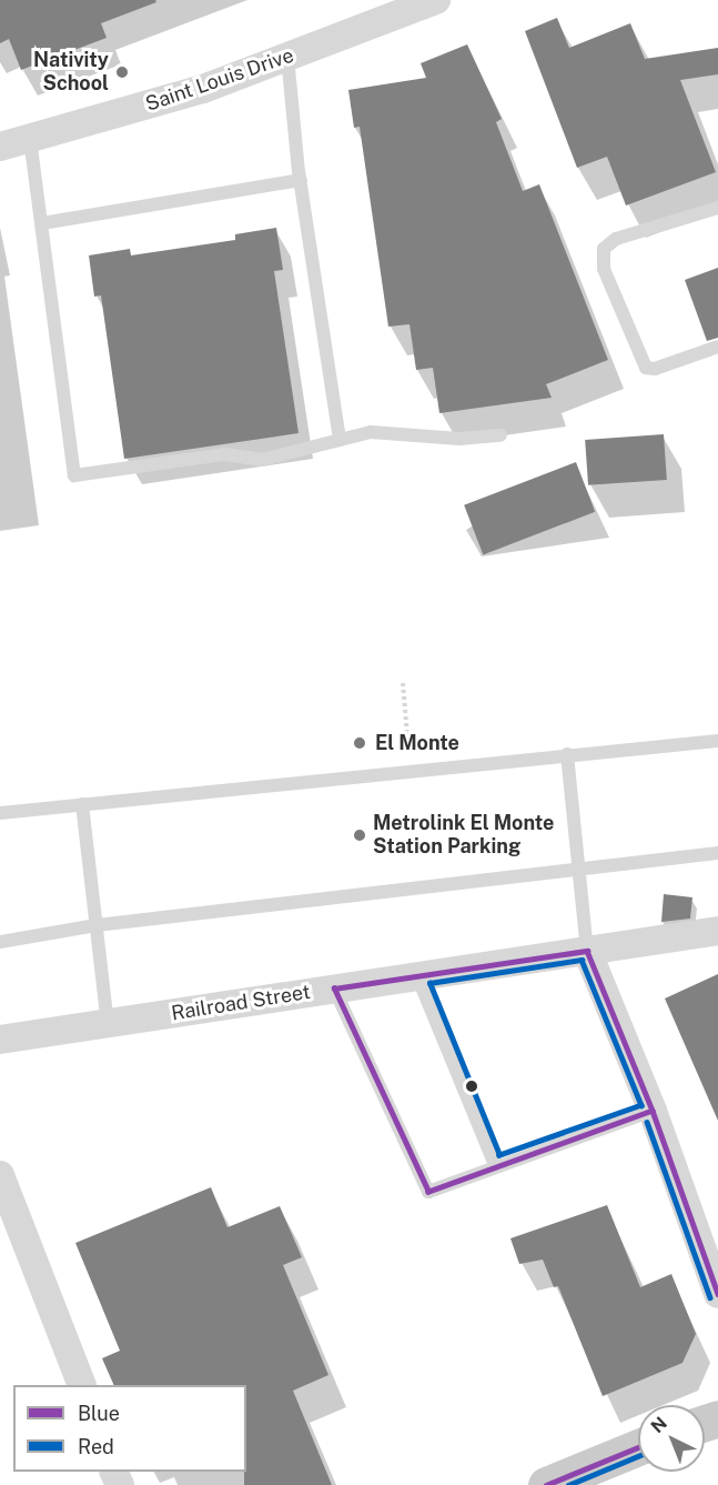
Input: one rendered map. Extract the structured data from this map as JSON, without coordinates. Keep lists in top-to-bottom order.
{
  "streets": {
    "street": ["Saint Louis Drive", "Railroad Street"]
  },
  "places": ["Nativity School", "El Monte", "Metrolink El Monte Station Parking"],
  "lines": ["transit line Blue", "transit line Red"],
  "legend": ["Blue", "Red"],
  "north": "top left"
}
